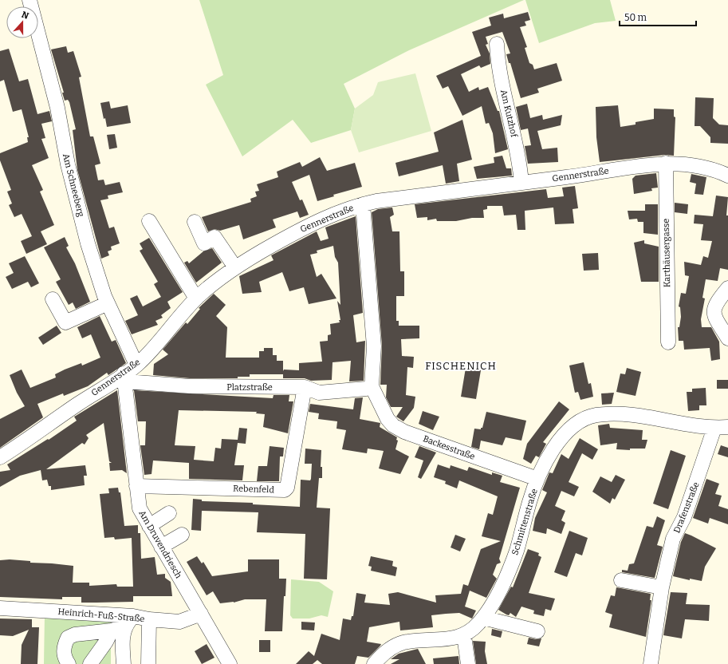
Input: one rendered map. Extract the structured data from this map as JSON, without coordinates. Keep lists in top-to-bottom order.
{
  "streets": {
    "street": [
      "Am Kutzhof",
      "Gennerstraße",
      "Am Schneeberg",
      "Karthäusergasse",
      "Platzstraße",
      "Backesstraße",
      "Rebenfeld",
      "Drafenstraße",
      "Schmittenstraße",
      "Am Druvendriesch",
      "Heinrich-Fuß-Straße"
    ]
  },
  "crossings": [
    ["Am Kutzhof", "Gennerstraße"],
    ["Gennerstraße", "Am Schneeberg"],
    ["Gennerstraße", "Karthäusergasse"],
    ["Gennerstraße", "Platzstraße"],
    ["Gennerstraße", "Am Druvendriesch"],
    ["Platzstraße", "Backesstraße"],
    ["Platzstraße", "Rebenfeld"],
    ["Platzstraße", "Am Druvendriesch"],
    ["Backesstraße", "Schmittenstraße"],
    ["Rebenfeld", "Am Druvendriesch"],
    ["Drafenstraße", "Schmittenstraße"],
    ["Am Druvendriesch", "Heinrich-Fuß-Straße"]
  ],
  "districts": ["FISCHENICH"],
  "scale_bar": "50 m",
  "north": "top"
}
